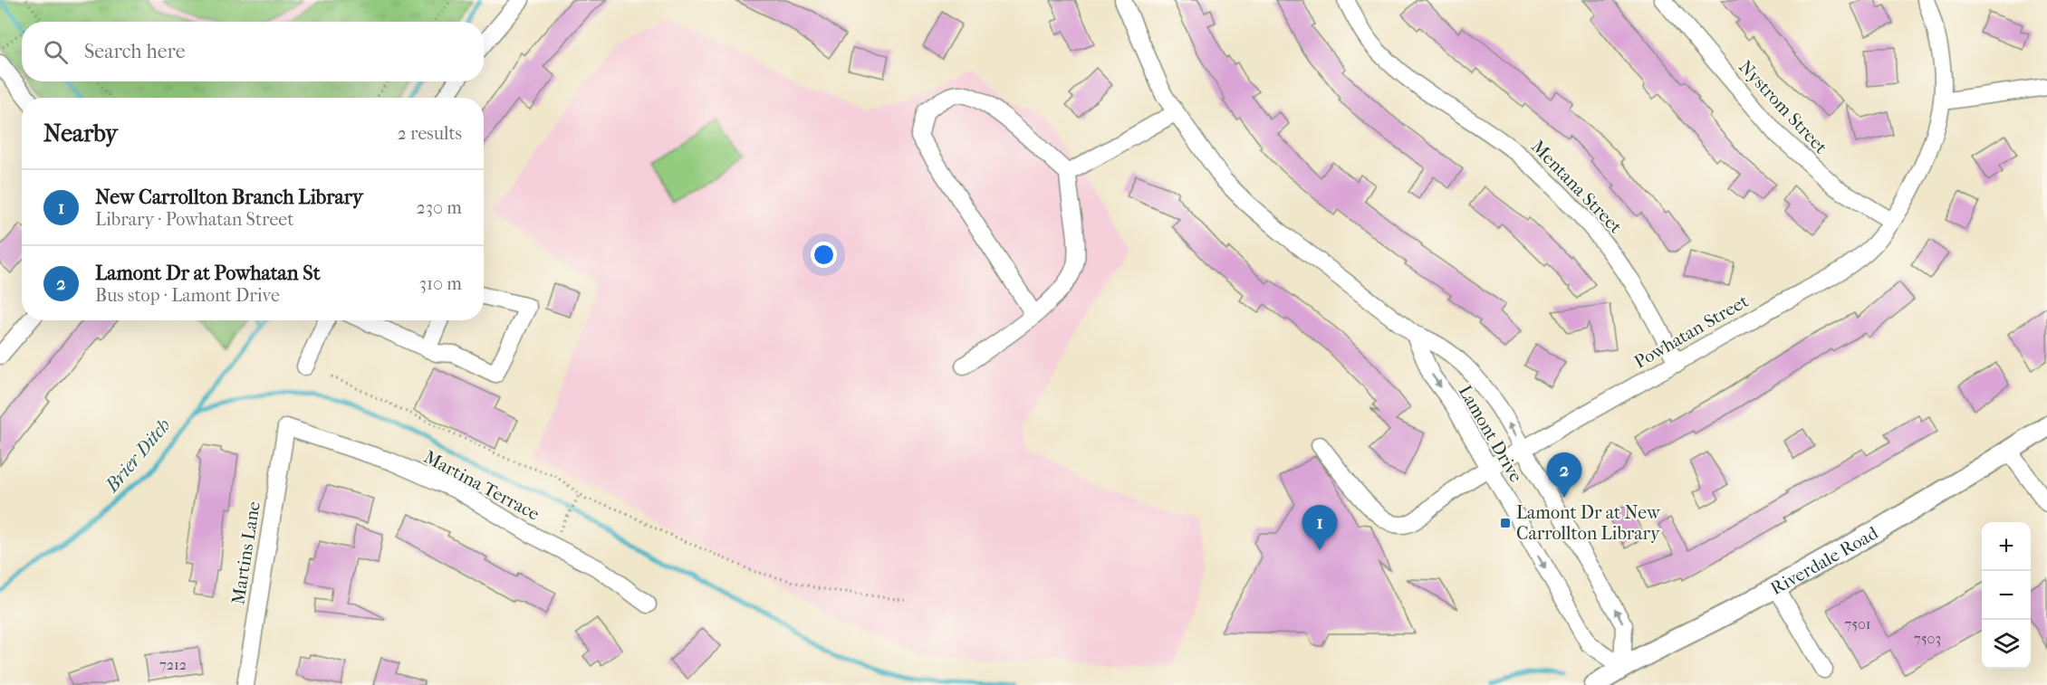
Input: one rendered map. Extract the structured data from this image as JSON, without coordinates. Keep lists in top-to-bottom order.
{
  "streets": {
    "main road": ["Riverdale Road"],
    "street": [
      "Nystrom Street",
      "Mentana Street",
      "Powhatan Street",
      "Lamont Drive",
      "Martina Terrace",
      "Martins Lane"
    ]
  },
  "crossings": [
    ["Nystrom Street", "Powhatan Street"],
    ["Mentana Street", "Powhatan Street"],
    ["Powhatan Street", "Lamont Drive"],
    ["Lamont Drive", "Riverdale Road"],
    ["Martina Terrace", "Martins Lane"]
  ],
  "water": ["Brier Ditch"],
  "places": {
    "transit": ["Lamont Dr at New Carrollton Library"]
  },
  "house_numbers": ["7501", "7503", "7212"],
  "page": {
    "search": "Search here",
    "heading": ["Nearby", "2 results"],
    "list": [
      {
        "mark": "1",
        "name": "New Carrollton Branch Library",
        "note": "Library · Powhatan Street",
        "value": "230 m"
      },
      {
        "mark": "2",
        "name": "Lamont Dr at Powhatan St",
        "note": "Bus stop · Lamont Drive",
        "value": "310 m"
      }
    ],
    "pins": ["2", "1"],
    "map_buttons": ["+", "−"]
  }
}
